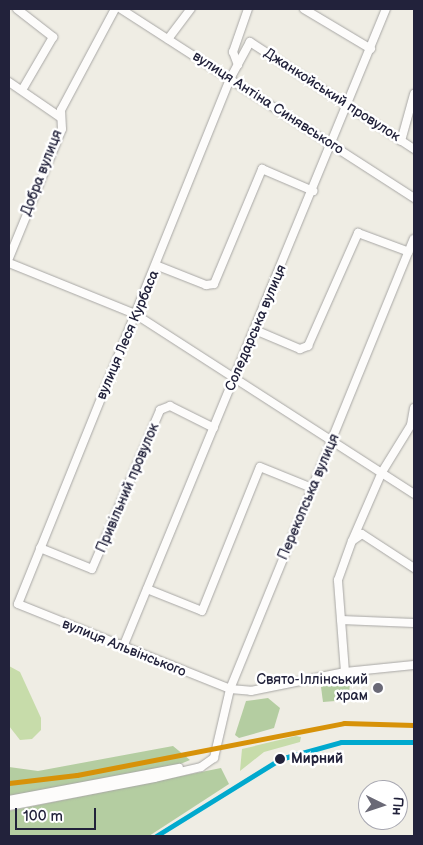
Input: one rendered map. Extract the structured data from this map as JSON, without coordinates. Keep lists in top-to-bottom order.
{
  "streets": {
    "street": [
      "Джанкойський провулок",
      "вулиця Антіна Синявського",
      "Добра вулиця",
      "Соледарська вулиця",
      "вулиця Леся Курбаса",
      "Привільний провулок",
      "Перекопська вулиця",
      "вулиця Альвінського"
    ]
  },
  "crossings": [
    ["Джанкойський провулок", "Соледарська вулиця"],
    ["Джанкойський провулок", "вулиця Леся Курбаса"],
    ["вулиця Антіна Синявського", "Соледарська вулиця"],
    ["вулиця Антіна Синявського", "вулиця Леся Курбаса"],
    ["Соледарська вулиця", "Привільний провулок"],
    ["Соледарська вулиця", "вулиця Альвінського"],
    ["вулиця Леся Курбаса", "Привільний провулок"],
    ["вулиця Леся Курбаса", "вулиця Альвінського"],
    ["Перекопська вулиця", "вулиця Альвінського"]
  ],
  "places": ["Свято-Іллінський храм", "Мирний"],
  "scale_bar": "100 m",
  "north": "right"
}
